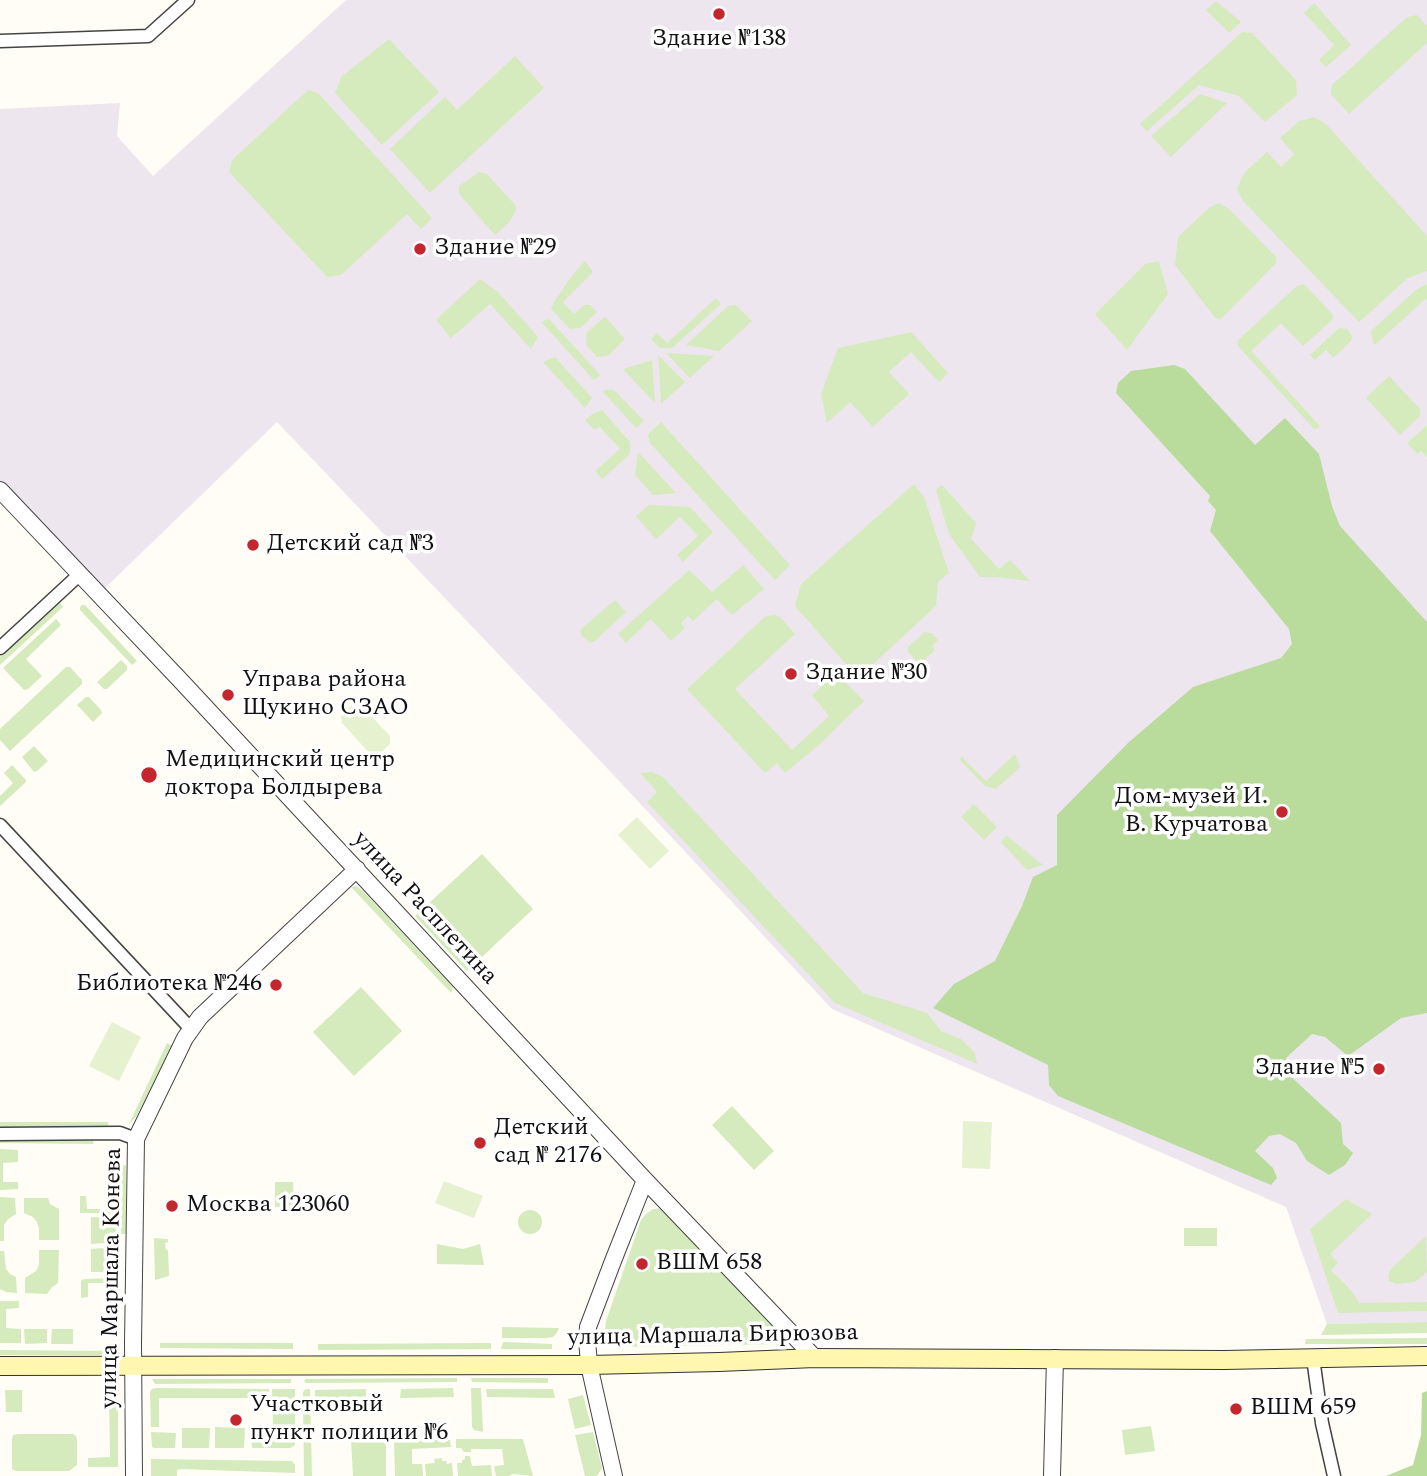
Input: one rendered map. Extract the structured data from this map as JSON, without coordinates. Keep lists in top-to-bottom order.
{
  "streets": {
    "main road": ["улица Маршала Бирюзова"],
    "street": ["улица Расплетина", "улица Маршала Конева"]
  },
  "crossings": [
    ["улица Расплетина", "улица Маршала Конева"],
    ["улица Расплетина", "улица Маршала Бирюзова"],
    ["улица Маршала Конева", "улица Маршала Бирюзова"]
  ],
  "places": [
    "Здание №138",
    "Здание №29",
    "Детский сад №3",
    "Здание №30",
    "Управа района Щукино СЗАО",
    "Медицинский центр доктора Болдырева",
    "Дом-музей И. В. Курчатова",
    "Библиотека №246",
    "Здание №5",
    "Детский сад № 2176",
    "Москва 123060",
    "ВШM 658",
    "BШМ 659",
    "Участковый пункт полиции №6"
  ]
}
